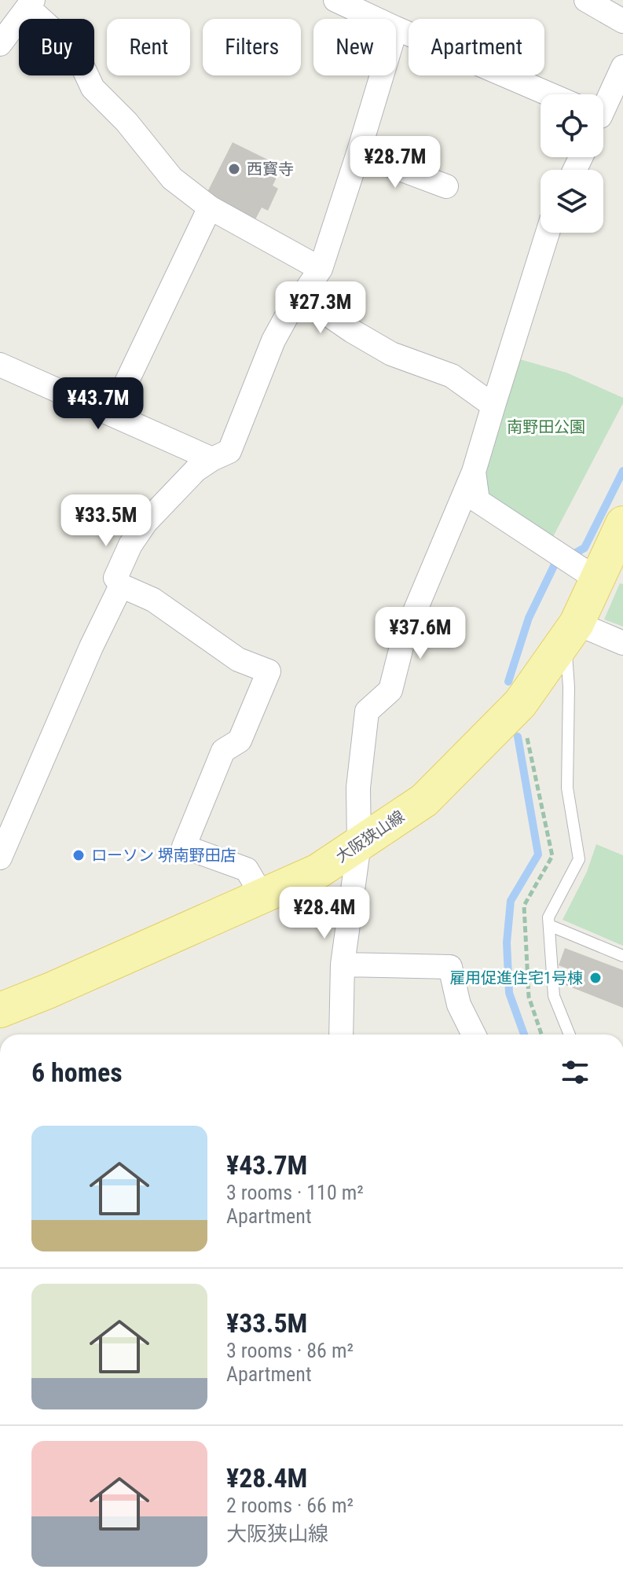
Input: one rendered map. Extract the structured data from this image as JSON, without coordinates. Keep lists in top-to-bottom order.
{
  "streets": {
    "main road": ["大阪狭山線"]
  },
  "parks": ["南野田公園"],
  "places": ["西寳寺", "ローソン 堺南野田店", "雇用促進住宅1号棟"],
  "page": {
    "chip": [
      "Buy",
      "Rent",
      "Filters",
      "New",
      "Apartment"
    ],
    "price": [
      "¥28.7M",
      "¥27.3M",
      "¥43.7M",
      "¥33.5M",
      "¥37.6M",
      "¥28.4M"
    ],
    "heading": "6 homes",
    "list": [
      {
        "name": "¥43.7M",
        "note": "3 rooms · 110 m² · Apartment"
      },
      {
        "name": "¥33.5M",
        "note": "3 rooms · 86 m² · Apartment"
      },
      {
        "name": "¥28.4M",
        "note": "2 rooms · 66 m² · 大阪狭山線"
      }
    ]
  }
}
